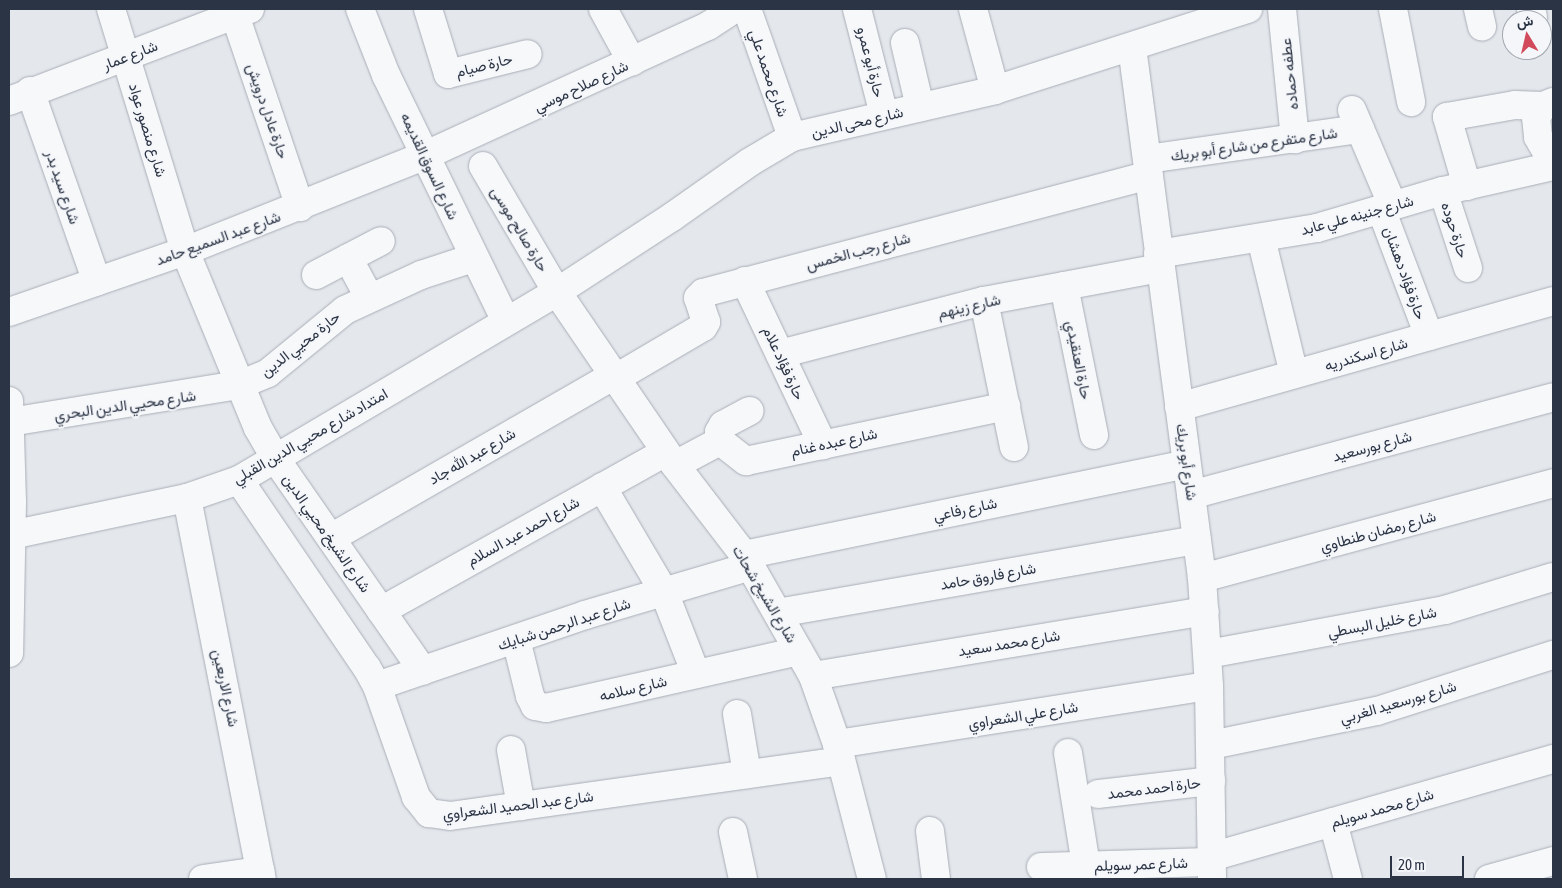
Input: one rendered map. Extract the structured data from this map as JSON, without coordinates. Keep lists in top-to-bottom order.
{
  "streets": {
    "street": [
      "شارع عمار",
      "حارة أبو عمرو",
      "حارة صيام",
      "شارع محمد علي",
      "عطفه حماده",
      "شارع صلاح موسي",
      "حارة عادل درويش",
      "شارع محى الدين",
      "شارع منصور عواد",
      "شارع متفرع من شارع أبو بريك",
      "شارع السوق القديمه",
      "شارع سيد بدر",
      "شارع جنينه علي عابد",
      "حارة صالح موسى",
      "حارة حوده",
      "شارع عبد السميع حامد",
      "شارع رجب الخمس",
      "حارة فؤاد دهشان",
      "شارع زينهم",
      "حارة محيي الدين",
      "شارع اسكندريه",
      "حارة العنقيدي",
      "حارة فؤاد علام",
      "شارع محيي الدين البحري",
      "امتداد شارع محيي الدين القبلي",
      "شارع عبده غنام",
      "شارع بورسعيد",
      "شارع عبد الله جاد",
      "شارع أبو بريك",
      "شارع رفاعي",
      "شارع احمد عبد السلام",
      "شارع رمضان طنطاوي",
      "شارع الشيخ محيي الدين",
      "شارع فاروق حامد",
      "شارع الشيخ شحات",
      "شارع خليل البسطي",
      "شارع عبد الرحمن شبايك",
      "شارع محمد سعيد",
      "شارع الاربعين",
      "شارع سلامه",
      "شارع بورسعيد الغربي",
      "شارع علي الشعراوي",
      "حارة احمد محمد",
      "شارع عبد الحميد الشعراوي",
      "شارع محمد سويلم",
      "شارع عمر سويلم"
    ]
  },
  "crossings": [
    ["شارع عمار", "حارة عادل درويش"],
    ["شارع عمار", "شارع منصور عواد"],
    ["شارع عمار", "شارع سيد بدر"],
    ["حارة أبو عمرو", "شارع محى الدين"],
    ["شارع محمد علي", "شارع محى الدين"],
    ["عطفه حماده", "شارع متفرع من شارع أبو بريك"],
    ["شارع صلاح موسي", "شارع السوق القديمه"],
    ["شارع صلاح موسي", "شارع عبد السميع حامد"],
    ["حارة عادل درويش", "شارع عبد السميع حامد"],
    ["شارع محى الدين", "شارع السوق القديمه"],
    ["شارع محى الدين", "حارة صالح موسى"],
    ["شارع محى الدين", "امتداد شارع محيي الدين القبلي"],
    ["شارع محى الدين", "شارع أبو بريك"],
    ["شارع محى الدين", "شارع الشيخ شحات"],
    ["شارع منصور عواد", "شارع عبد السميع حامد"],
    ["شارع منصور عواد", "شارع الشيخ محيي الدين"],
    ["شارع متفرع من شارع أبو بريك", "شارع رجب الخمس"],
    ["شارع متفرع من شارع أبو بريك", "حارة فؤاد دهشان"],
    ["شارع متفرع من شارع أبو بريك", "شارع أبو بريك"],
    ["شارع السوق القديمه", "شارع عبد السميع حامد"],
    ["شارع السوق القديمه", "حارة محيي الدين"],
    ["شارع السوق القديمه", "امتداد شارع محيي الدين القبلي"],
    ["شارع سيد بدر", "شارع عبد السميع حامد"],
    ["شارع جنينه علي عابد", "حارة حوده"],
    ["شارع جنينه علي عابد", "حارة فؤاد دهشان"],
    ["شارع جنينه علي عابد", "شارع زينهم"],
    ["شارع جنينه علي عابد", "شارع أبو بريك"],
    ["حارة صالح موسى", "شارع الشيخ شحات"],
    ["شارع عبد السميع حامد", "شارع الشيخ محيي الدين"],
    ["شارع رجب الخمس", "حارة فؤاد علام"],
    ["شارع رجب الخمس", "شارع عبد الله جاد"],
    ["شارع رجب الخمس", "شارع أبو بريك"],
    ["شارع رجب الخمس", "شارع الشيخ شحات"],
    ["حارة فؤاد دهشان", "شارع اسكندريه"],
    ["شارع زينهم", "حارة العنقيدي"],
    ["شارع زينهم", "حارة فؤاد علام"],
    ["شارع زينهم", "شارع أبو بريك"],
    ["حارة محيي الدين", "شارع محيي الدين البحري"],
    ["حارة محيي الدين", "شارع الشيخ محيي الدين"],
    ["شارع اسكندريه", "شارع أبو بريك"],
    ["حارة فؤاد علام", "شارع عبده غنام"],
    ["شارع محيي الدين البحري", "شارع الشيخ محيي الدين"],
    ["امتداد شارع محيي الدين القبلي", "شارع الشيخ محيي الدين"],
    ["امتداد شارع محيي الدين القبلي", "شارع الاربعين"],
    ["امتداد شارع محيي الدين القبلي", "شارع عبد الحميد الشعراوي"],
    ["شارع بورسعيد", "شارع أبو بريك"],
    ["شارع عبد الله جاد", "شارع الشيخ محيي الدين"],
    ["شارع عبد الله جاد", "شارع الشيخ شحات"],
    ["شارع أبو بريك", "شارع رفاعي"],
    ["شارع أبو بريك", "شارع رمضان طنطاوي"],
    ["شارع أبو بريك", "شارع فاروق حامد"],
    ["شارع أبو بريك", "شارع خليل البسطي"],
    ["شارع أبو بريك", "شارع محمد سعيد"],
    ["شارع أبو بريك", "شارع بورسعيد الغربي"],
    ["شارع أبو بريك", "شارع علي الشعراوي"],
    ["شارع أبو بريك", "حارة احمد محمد"],
    ["شارع أبو بريك", "شارع محمد سويلم"],
    ["شارع أبو بريك", "شارع عمر سويلم"],
    ["شارع رفاعي", "شارع الشيخ شحات"],
    ["شارع رفاعي", "شارع عبد الرحمن شبايك"],
    ["شارع احمد عبد السلام", "شارع الشيخ محيي الدين"],
    ["شارع احمد عبد السلام", "شارع الشيخ شحات"],
    ["شارع الشيخ محيي الدين", "شارع عبد الرحمن شبايك"],
    ["شارع فاروق حامد", "شارع الشيخ شحات"],
    ["شارع الشيخ شحات", "شارع عبد الرحمن شبايك"],
    ["شارع الشيخ شحات", "شارع محمد سعيد"],
    ["شارع الشيخ شحات", "شارع سلامه"],
    ["شارع الشيخ شحات", "شارع علي الشعراوي"],
    ["شارع الشيخ شحات", "شارع عبد الحميد الشعراوي"],
    ["شارع عبد الرحمن شبايك", "شارع سلامه"],
    ["شارع عبد الرحمن شبايك", "شارع عبد الحميد الشعراوي"],
    ["شارع علي الشعراوي", "شارع عبد الحميد الشعراوي"],
    ["شارع محمد سويلم", "شارع عمر سويلم"]
  ],
  "scale_bar": "20 m",
  "north": "top"
}
